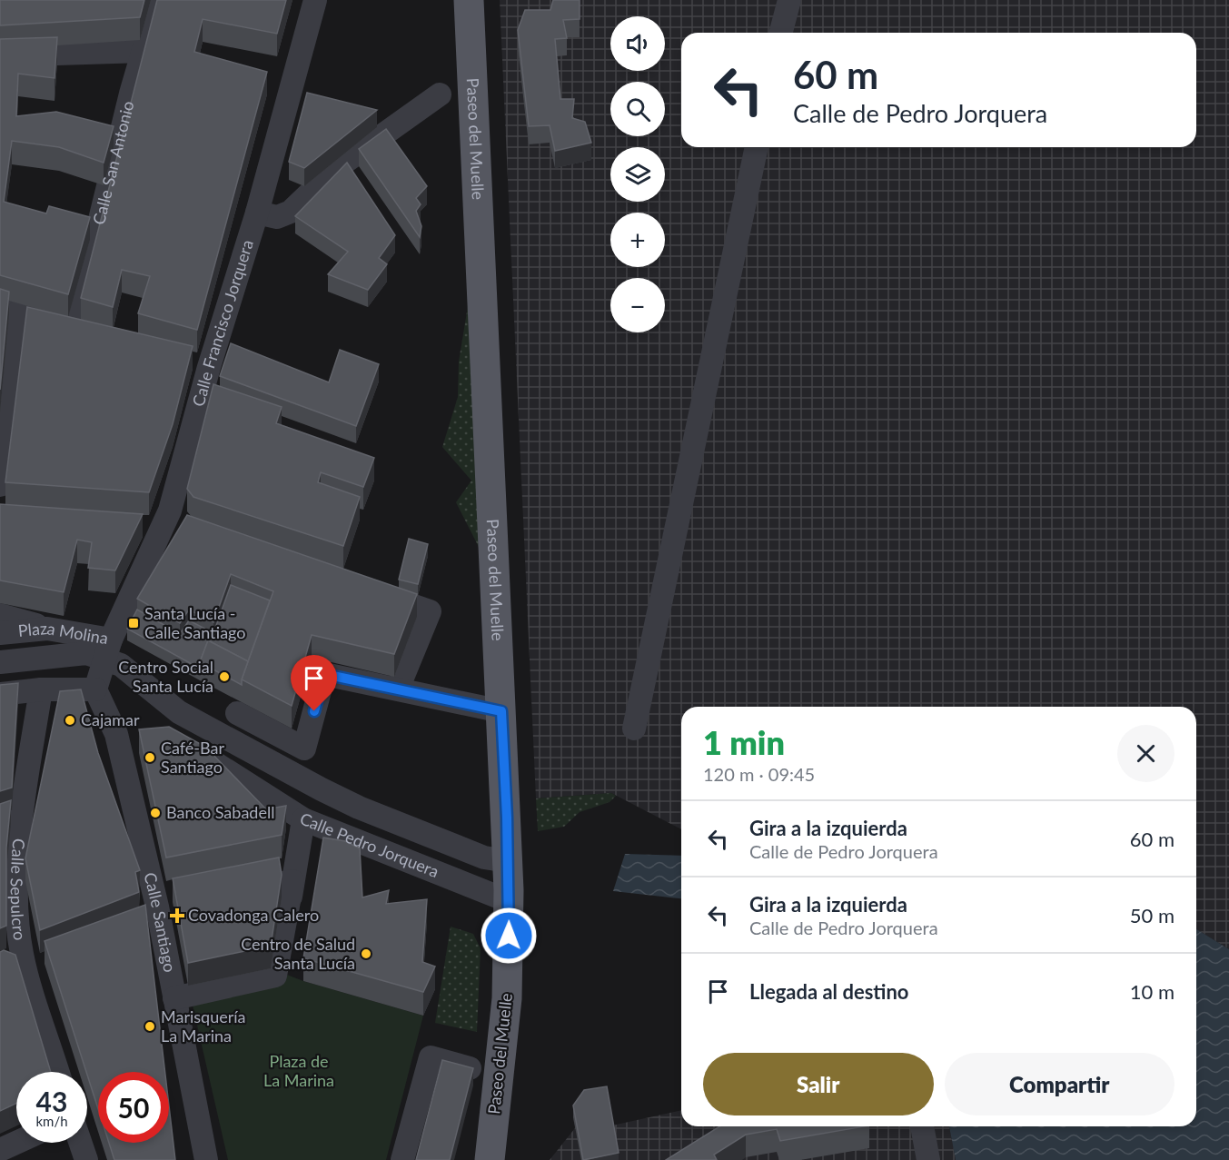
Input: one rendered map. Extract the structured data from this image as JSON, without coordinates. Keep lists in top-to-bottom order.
{
  "streets": {
    "main road": ["Paseo del Muelle"],
    "street": [
      "Calle San Antonio",
      "Calle Francisco Jorquera",
      "Plaza Molina",
      "Calle Pedro Jorquera",
      "Calle Sepulcro",
      "Calle Santiago"
    ]
  },
  "crossings": [
    ["Paseo del Muelle", "Calle Pedro Jorquera"],
    ["Calle Francisco Jorquera", "Plaza Molina"],
    ["Plaza Molina", "Calle Santiago"]
  ],
  "parks": ["Plaza de La Marina"],
  "places": {
    "transit": ["Santa Lucía - Calle Santiago"],
    "other": [
      "Centro Social Santa Lucía",
      "Cajamar",
      "Café-Bar Santiago",
      "Banco Sabadell",
      "Centro de Salud Santa Lucía",
      "Marisquería La Marina"
    ],
    "health": ["Covadonga Calero"]
  },
  "page": {
    "map_buttons": ["+", "−"],
    "turn": ["60 m", "Calle de Pedro Jorquera"],
    "heading": ["1 min", "120 m · 09:45"],
    "list": [
      {
        "name": "Gira a la izquierda",
        "note": "Calle de Pedro Jorquera",
        "value": "60 m"
      },
      {
        "name": "Gira a la izquierda",
        "note": "Calle de Pedro Jorquera",
        "value": "50 m"
      },
      {
        "name": "Llegada al destino",
        "value": "10 m"
      }
    ],
    "buttons": ["Salir", "Compartir"],
    "speed": "43 km/h",
    "limit": "50"
  }
}
